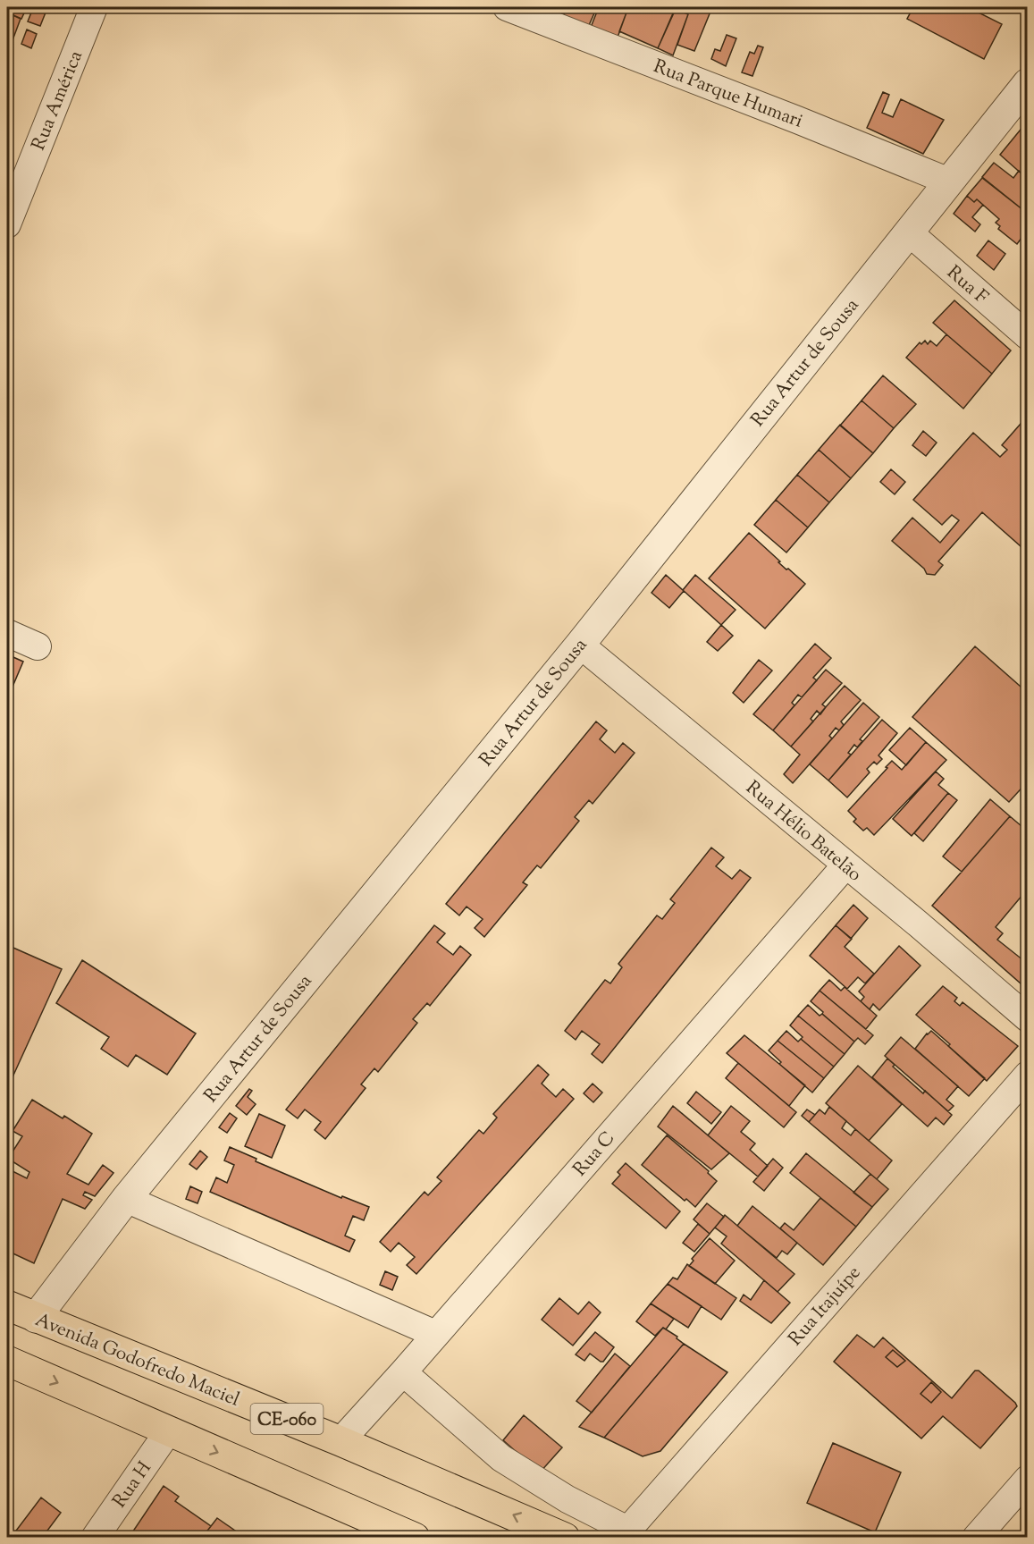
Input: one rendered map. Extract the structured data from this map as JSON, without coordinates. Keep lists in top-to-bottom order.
{
  "streets": {
    "main road": ["Avenida Godofredo Maciel", "CE-060"],
    "street": [
      "Rua Parque Humari",
      "Rua América",
      "Rua F",
      "Rua Artur de Sousa",
      "Rua Hélio Batelão",
      "Rua C",
      "Rua Itajuípe",
      "Rua H"
    ]
  },
  "crossings": [
    ["Rua Parque Humari", "Rua Artur de Sousa"],
    ["Rua F", "Rua Artur de Sousa"],
    ["Rua Artur de Sousa", "Rua Hélio Batelão"],
    ["Rua Artur de Sousa", "Avenida Godofredo Maciel"],
    ["Rua Hélio Batelão", "Rua C"],
    ["Rua C", "Avenida Godofredo Maciel"]
  ]
}
